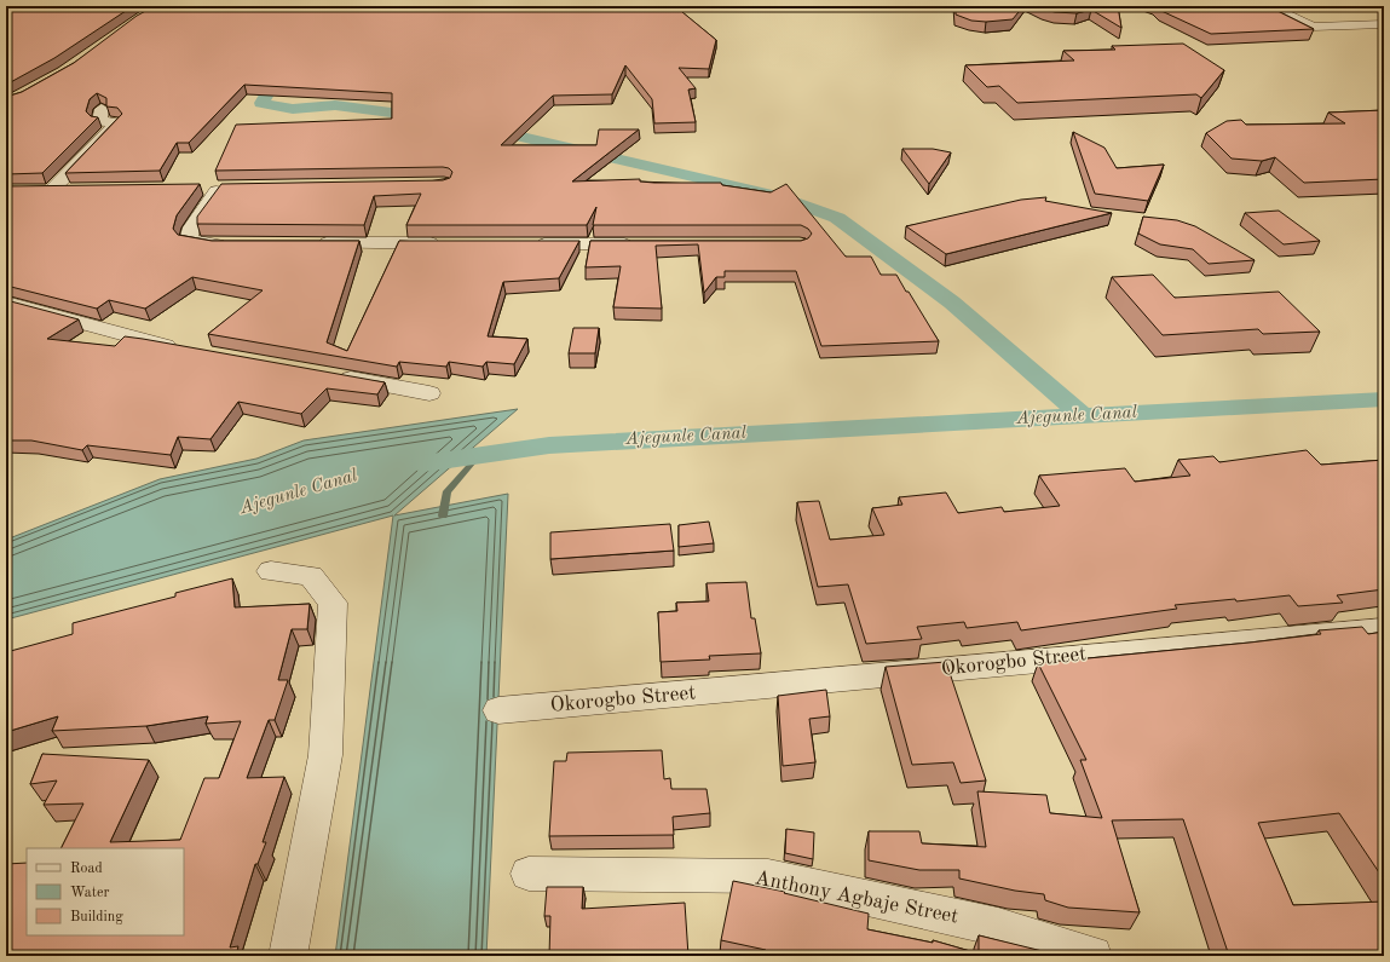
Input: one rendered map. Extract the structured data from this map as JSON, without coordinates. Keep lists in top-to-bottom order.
{
  "streets": {
    "street": ["Okorogbo Street", "Anthony Agbaje Street"]
  },
  "water": ["Ajegunle Canal"],
  "legend": ["Road", "Water", "Building"]
}
